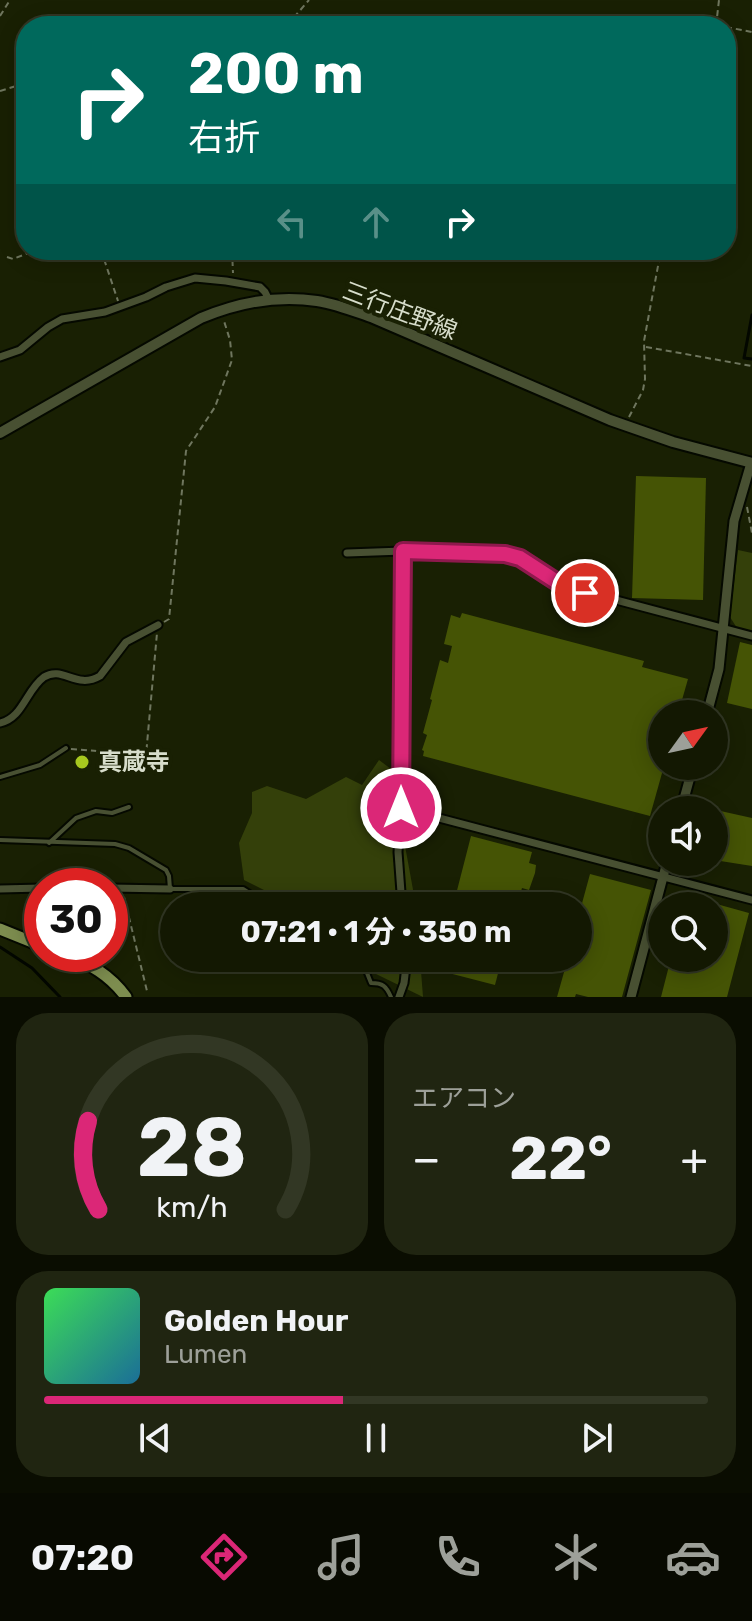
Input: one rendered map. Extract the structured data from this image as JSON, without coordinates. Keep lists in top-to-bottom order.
{
  "streets": {
    "main road": ["三行庄野線"]
  },
  "places": ["真蔵寺"],
  "north": "top right",
  "page": {
    "turn": ["200 m", "右折"],
    "limit": "30",
    "trip": "07:21 · 1 分 · 350 m",
    "tile": "エアコン",
    "heat": ["−", "22°", "+"],
    "song": ["Golden Hour", "Lumen"],
    "tabs": "07:20",
    "gauge": ["28", "km/h"]
  }
}
